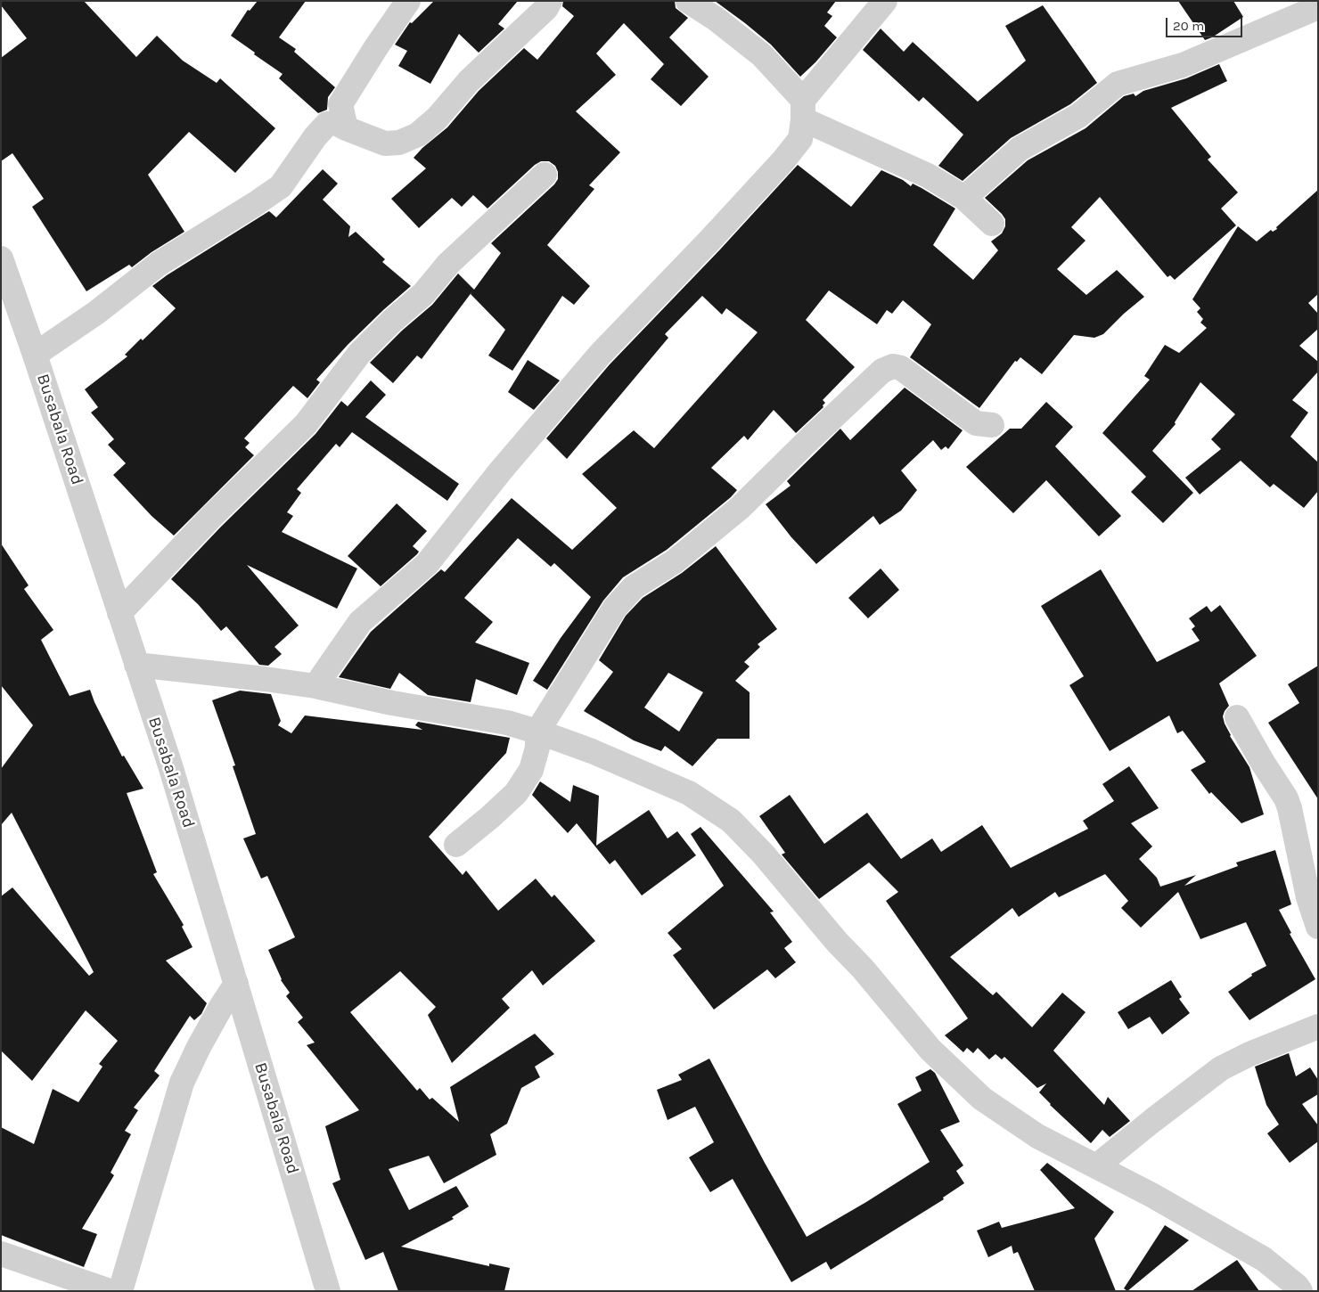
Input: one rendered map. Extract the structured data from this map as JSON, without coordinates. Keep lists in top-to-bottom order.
{
  "streets": {
    "street": ["Busabala Road"]
  },
  "scale_bar": "20 m"
}
